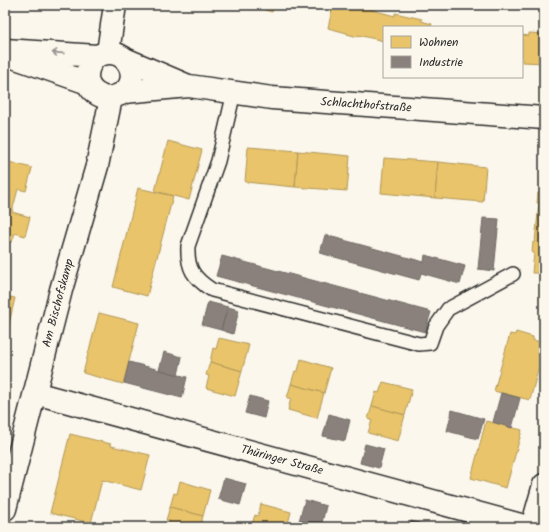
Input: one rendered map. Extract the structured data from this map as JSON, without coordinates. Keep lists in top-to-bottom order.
{
  "streets": {
    "street": ["Schlachthofstraße", "Am Bischofskamp", "Thüringer Straße"]
  },
  "crossings": [
    ["Schlachthofstraße", "Am Bischofskamp"],
    ["Am Bischofskamp", "Thüringer Straße"]
  ],
  "legend": ["Wohnen", "Industrie"]
}
